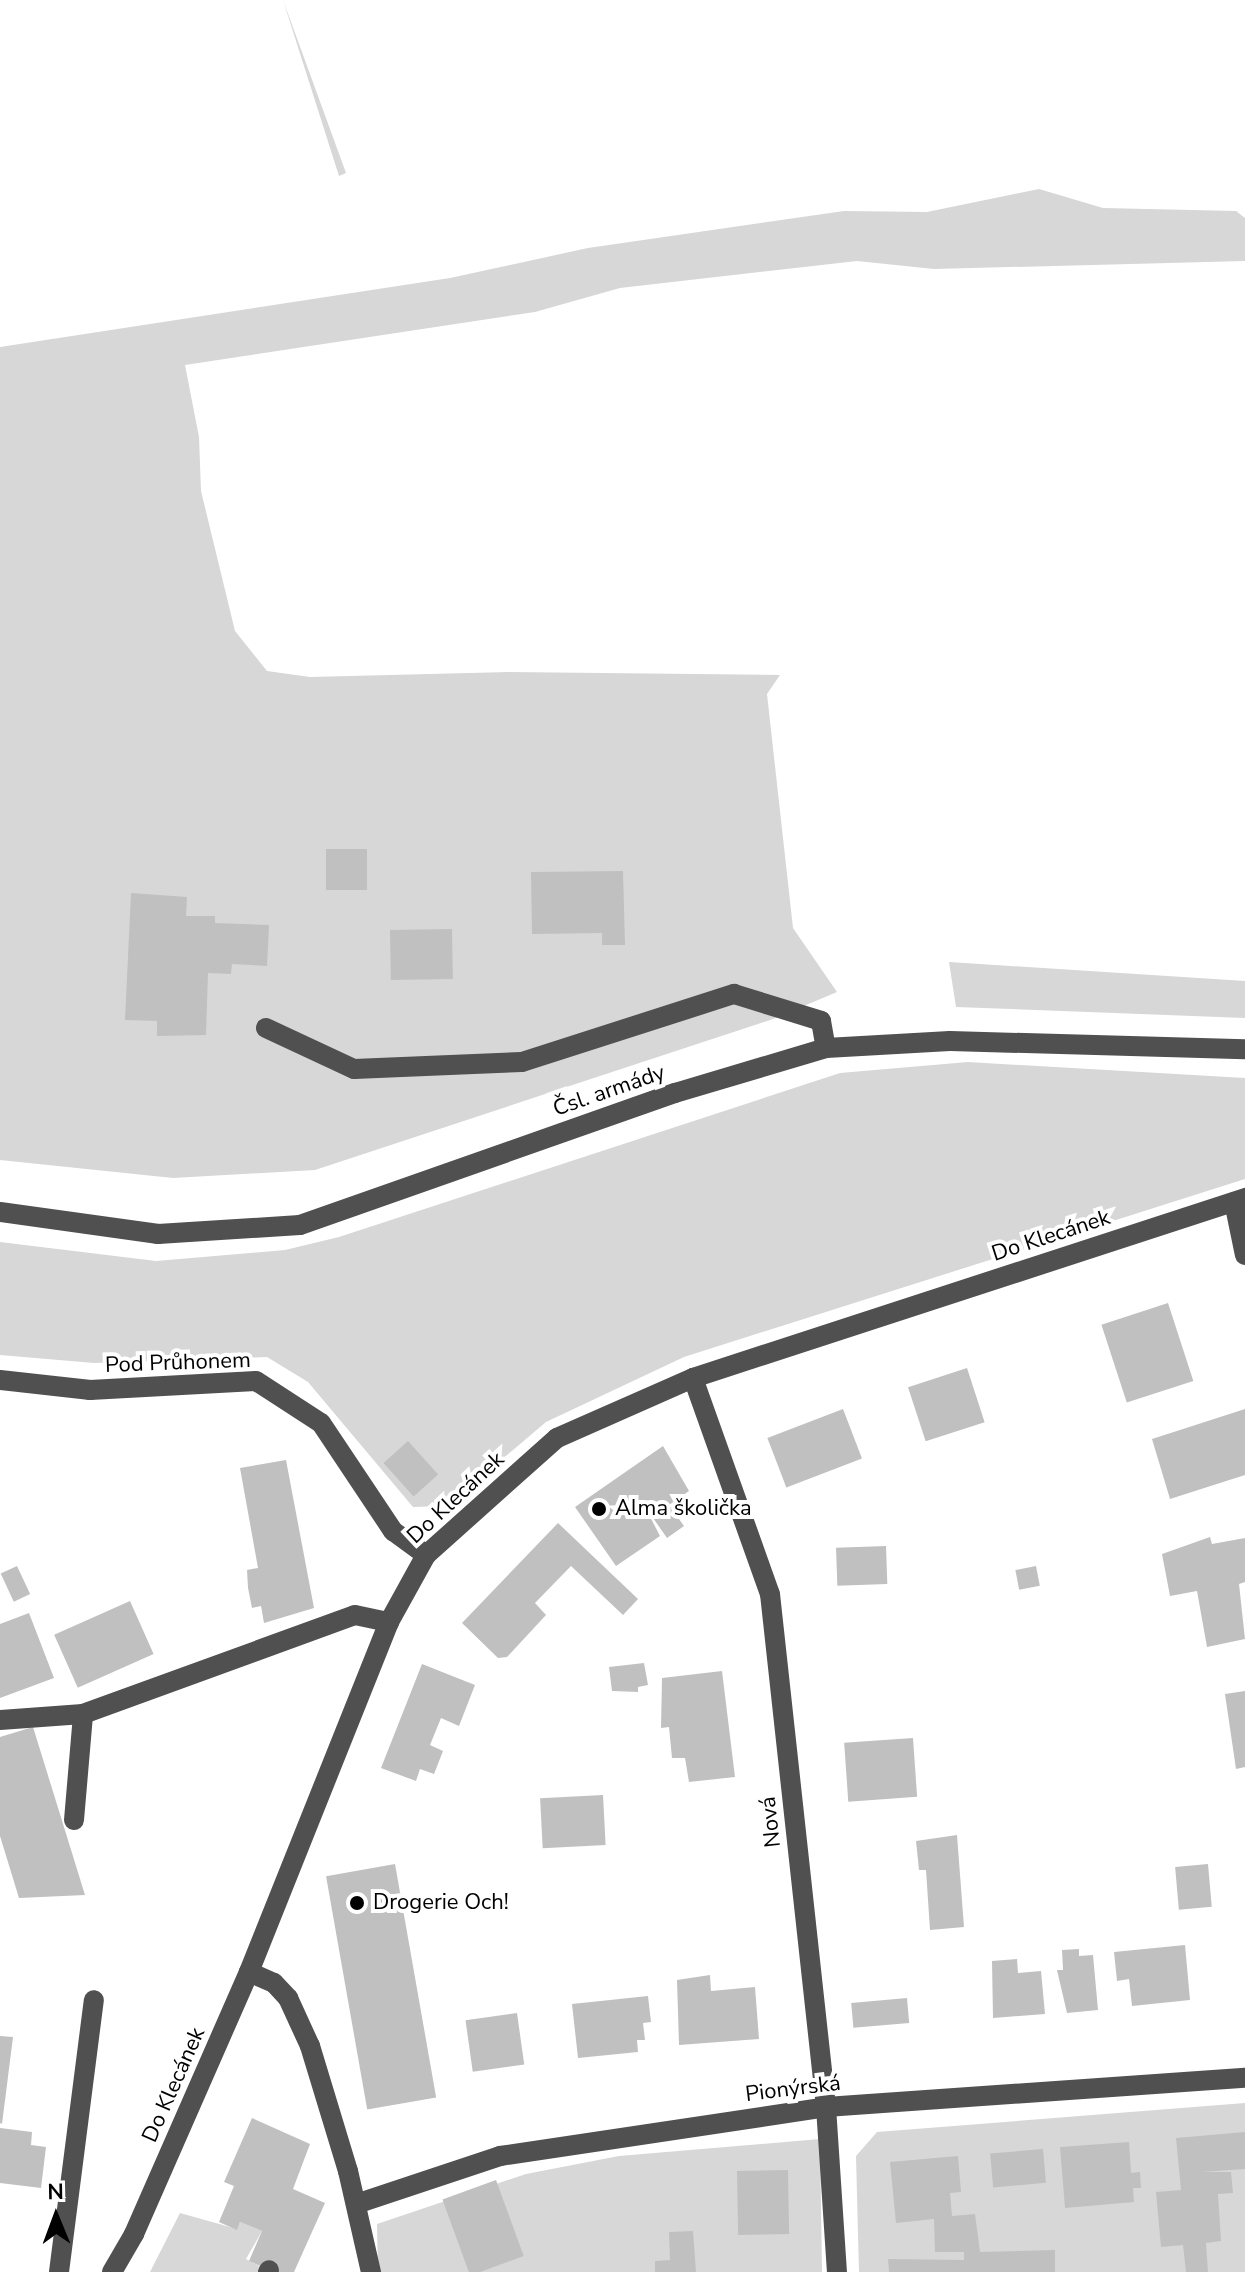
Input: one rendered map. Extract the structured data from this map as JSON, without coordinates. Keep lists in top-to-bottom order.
{
  "streets": {
    "street": [
      "Čsl. armády",
      "Do Klecánek",
      "Pod Průhonem",
      "Nová",
      "Pionýrská"
    ]
  },
  "crossings": [
    ["Do Klecánek", "Pod Průhonem"],
    ["Do Klecánek", "Nová"],
    ["Nová", "Pionýrská"]
  ],
  "places": ["Alma školička", "Drogerie Och!"],
  "north": "top"
}
